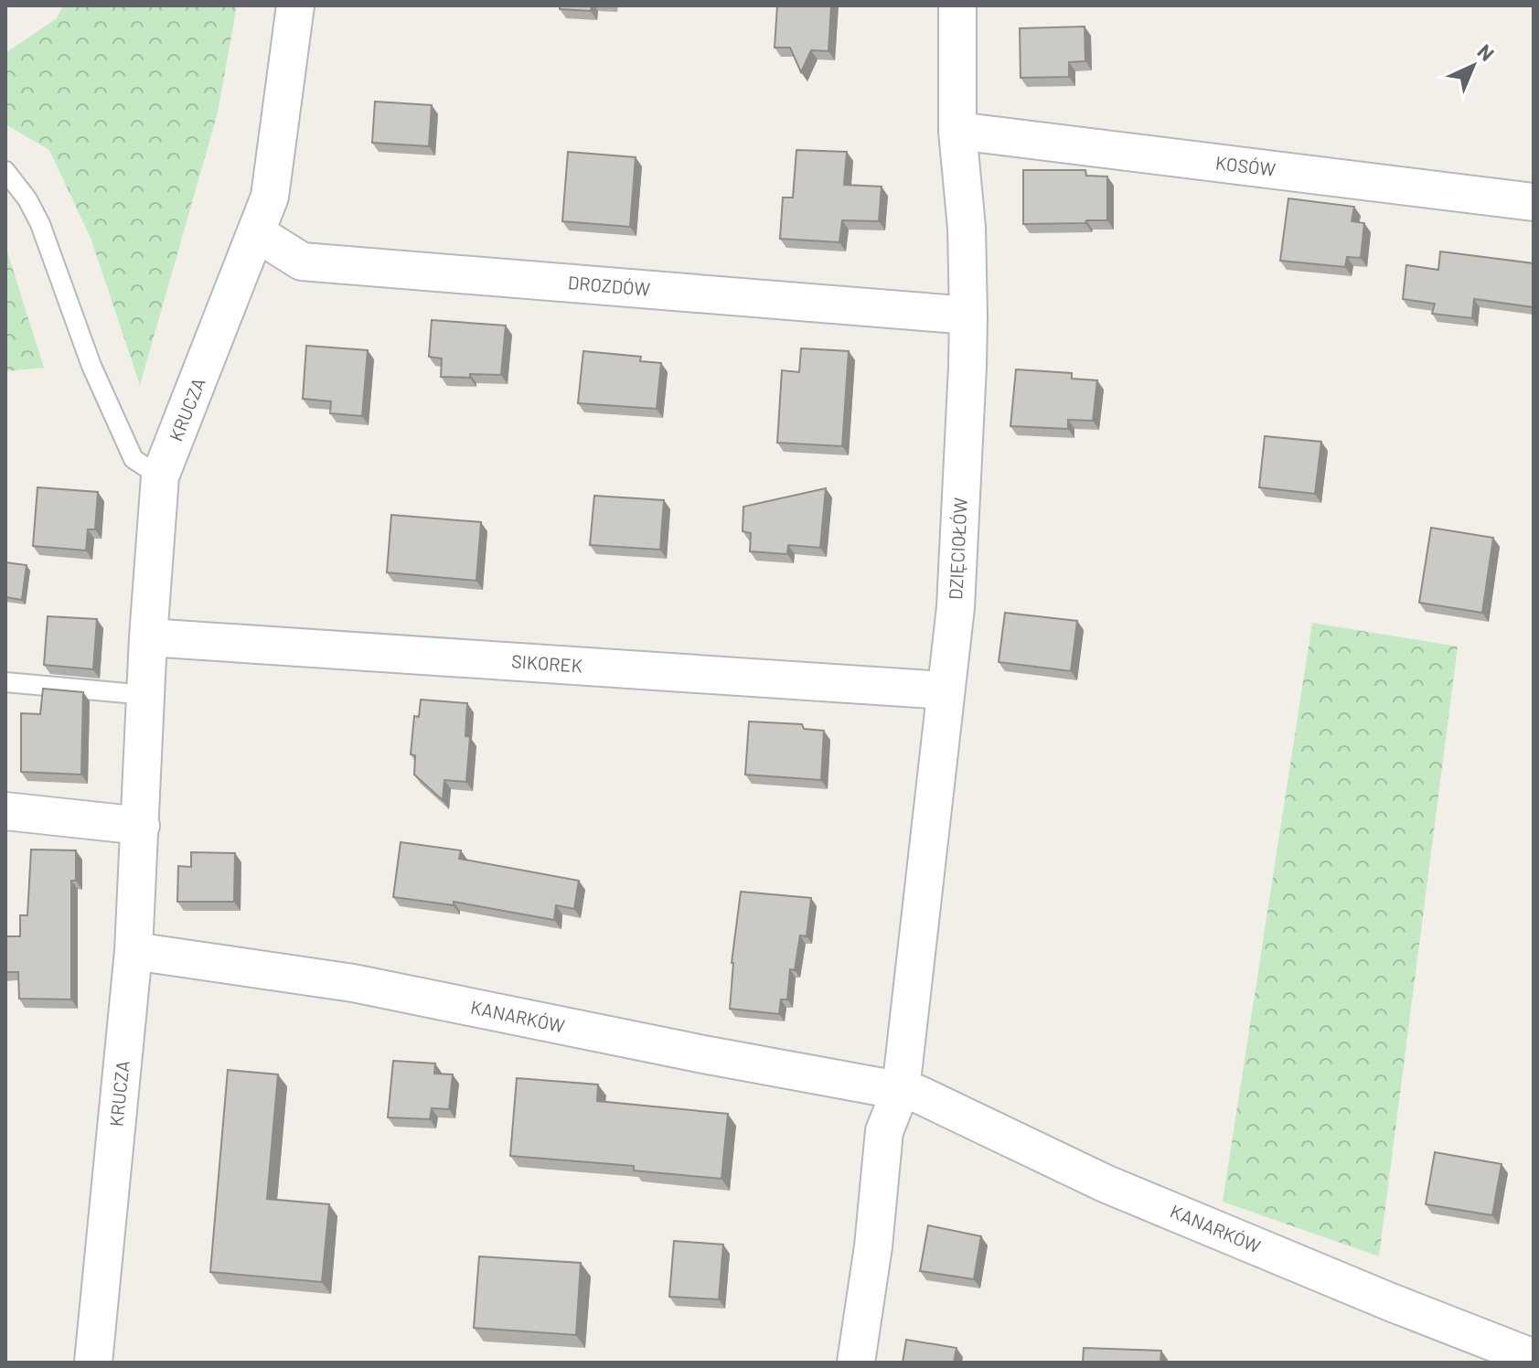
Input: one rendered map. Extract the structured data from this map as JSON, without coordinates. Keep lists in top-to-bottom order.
{
  "streets": {
    "street": [
      "KOSÓW",
      "DROZDÓW",
      "KRUCZA",
      "DZIĘCIOŁÓW",
      "SIKOREK",
      "KANARKÓW"
    ]
  },
  "crossings": [
    ["KOSÓW", "DZIĘCIOŁÓW"],
    ["DROZDÓW", "KRUCZA"],
    ["DROZDÓW", "DZIĘCIOŁÓW"],
    ["KRUCZA", "SIKOREK"],
    ["KRUCZA", "KANARKÓW"],
    ["DZIĘCIOŁÓW", "SIKOREK"],
    ["DZIĘCIOŁÓW", "KANARKÓW"]
  ],
  "north": "top right"
}
